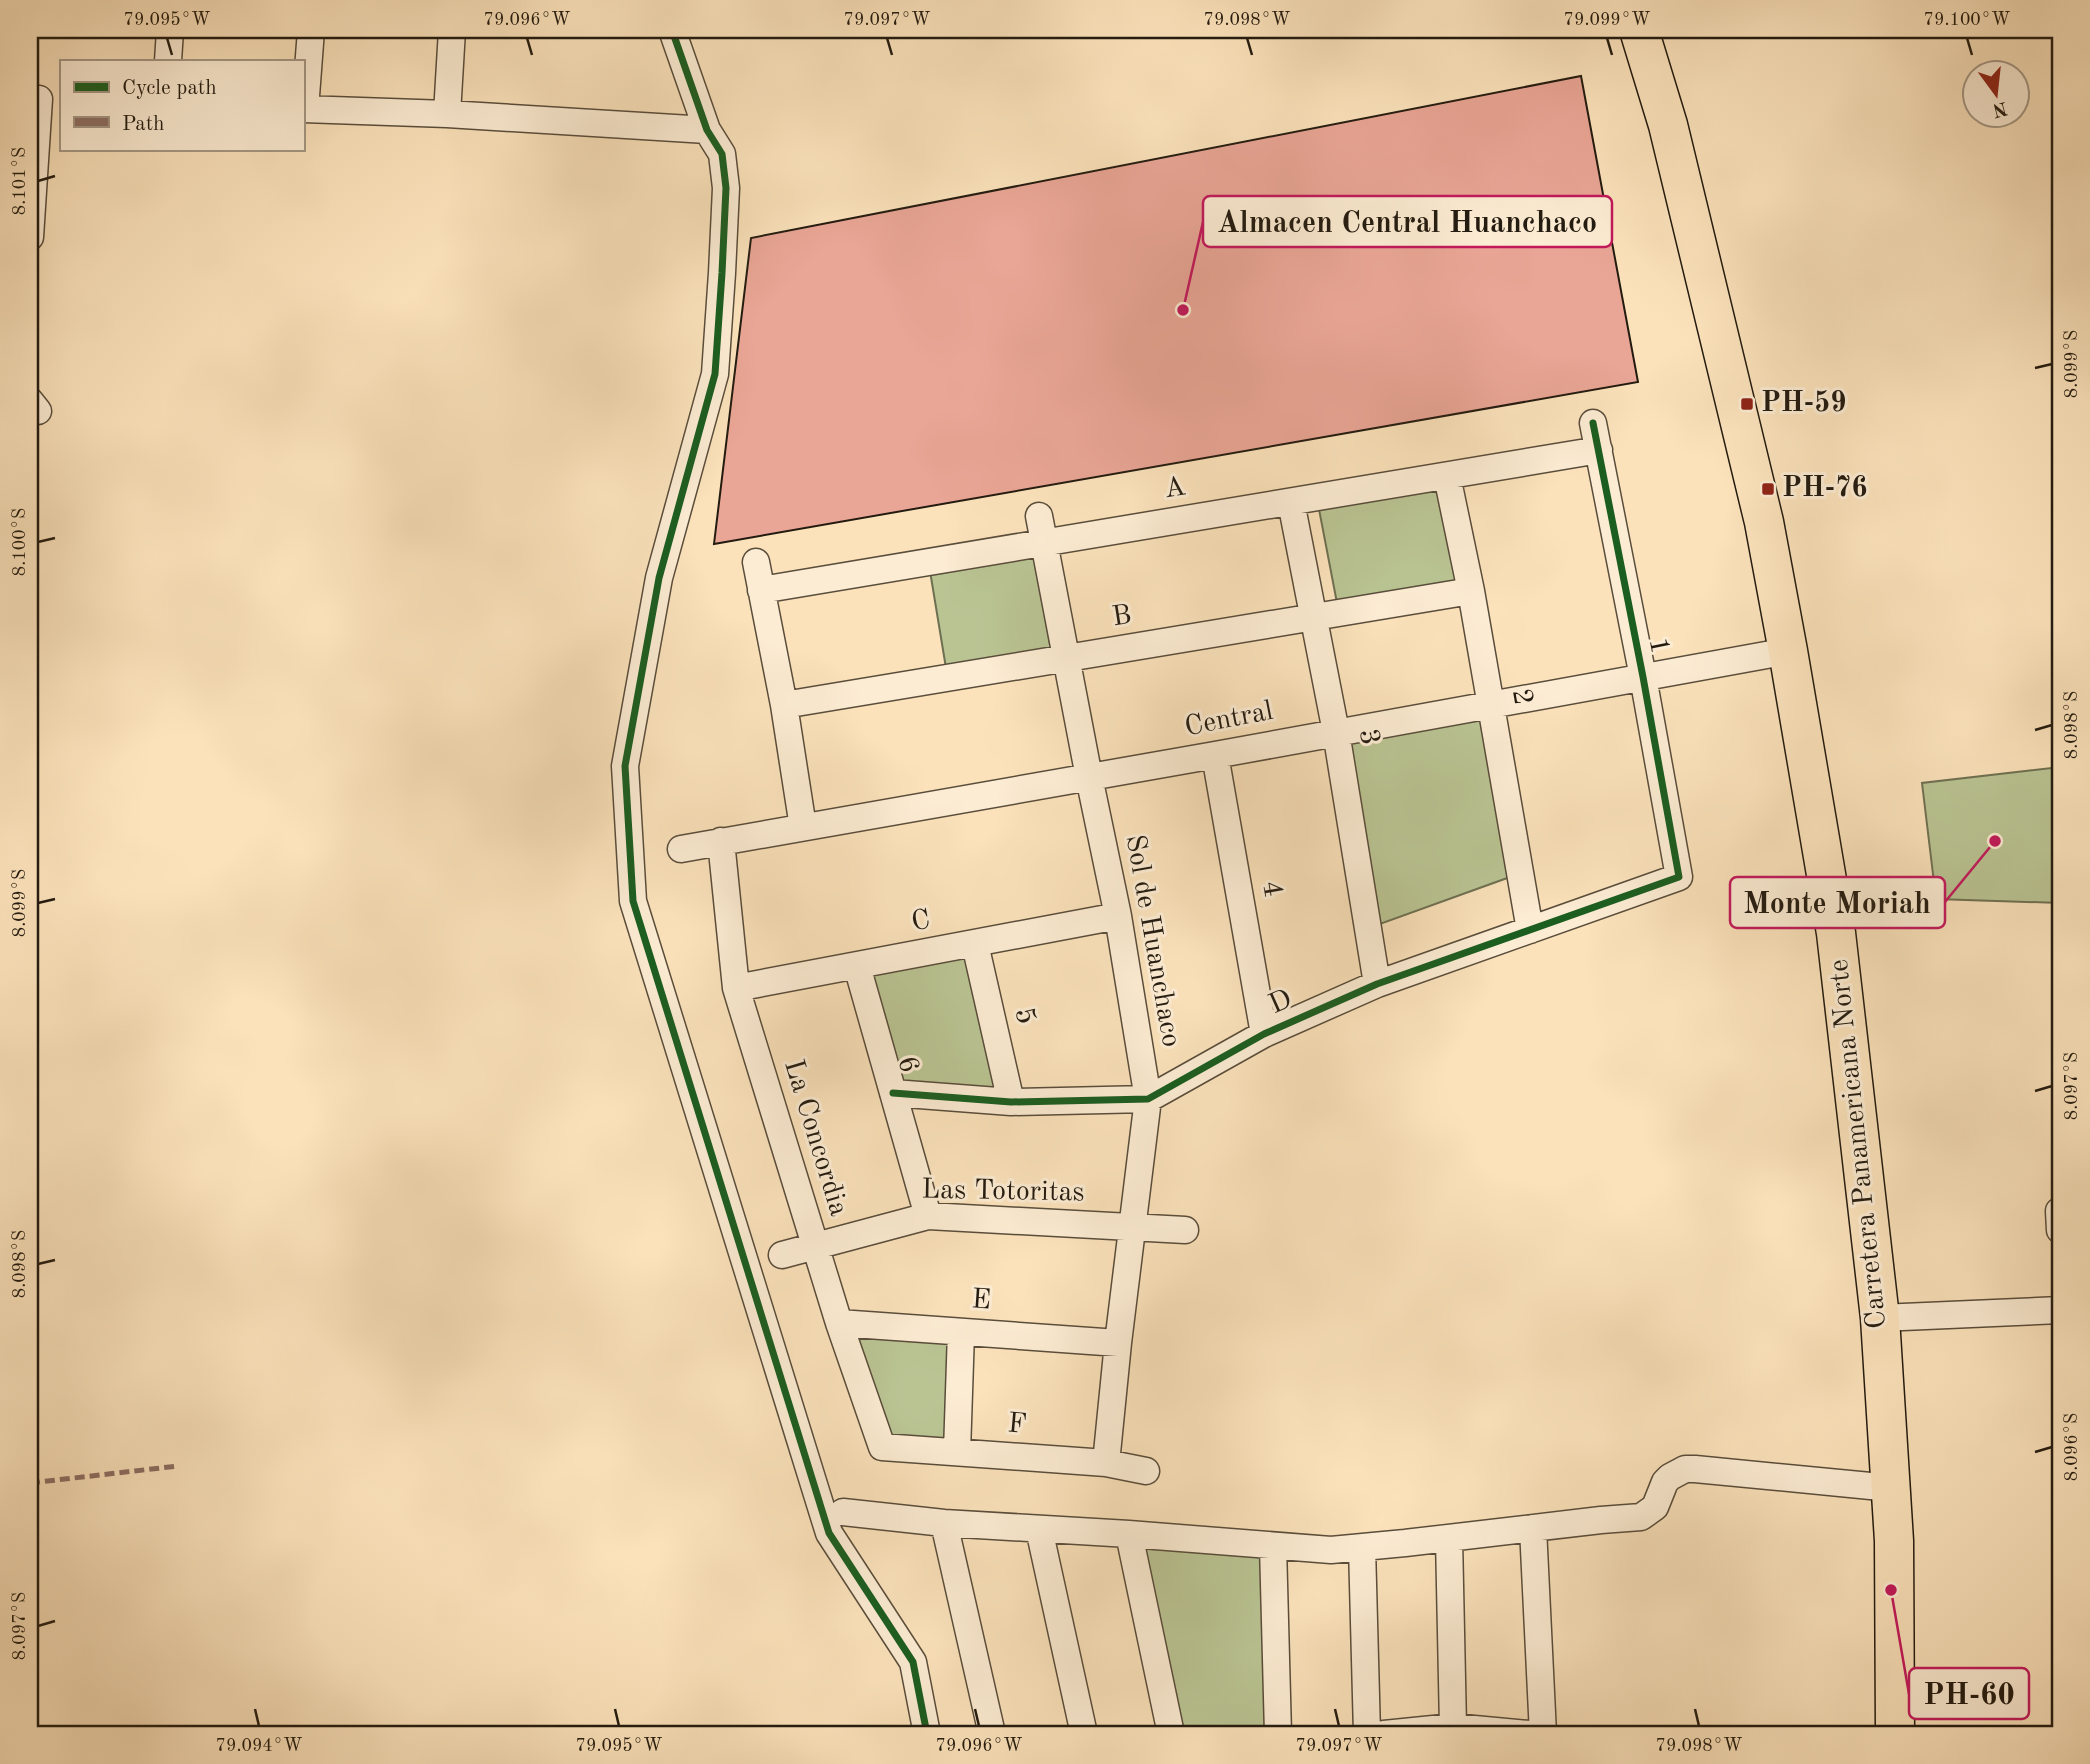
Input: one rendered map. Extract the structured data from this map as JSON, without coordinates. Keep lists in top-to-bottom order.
{
  "streets": {
    "highway": ["Carretera Panamericana Norte"],
    "street": [
      "A",
      "B",
      "1",
      "2",
      "Central",
      "3",
      "4",
      "C",
      "Sol de Huanchaco",
      "D",
      "5",
      "6",
      "La Concordia",
      "Las Totoritas",
      "E",
      "F"
    ]
  },
  "crossings": [
    ["A", "1"],
    ["A", "2"],
    ["A", "3"],
    ["A", "Sol de Huanchaco"],
    ["B", "2"],
    ["B", "3"],
    ["B", "Sol de Huanchaco"],
    ["1", "Central"],
    ["1", "D"],
    ["2", "Central"],
    ["2", "D"],
    ["Central", "3"],
    ["Central", "4"],
    ["Central", "Sol de Huanchaco"],
    ["Central", "La Concordia"],
    ["Central", "Carretera Panamericana Norte"],
    ["3", "D"],
    ["4", "D"],
    ["C", "Sol de Huanchaco"],
    ["C", "5"],
    ["C", "6"],
    ["C", "La Concordia"],
    ["Sol de Huanchaco", "D"],
    ["Sol de Huanchaco", "Las Totoritas"],
    ["Sol de Huanchaco", "E"],
    ["Sol de Huanchaco", "F"],
    ["D", "5"],
    ["D", "6"],
    ["6", "Las Totoritas"],
    ["La Concordia", "Las Totoritas"],
    ["La Concordia", "E"],
    ["La Concordia", "F"]
  ],
  "places": {
    "other": ["Almacen Central Huanchaco", "Monte Moriah", "PH-60"],
    "transit": ["PH-59", "PH-76"]
  },
  "legend": ["Cycle path", "Path"],
  "north": "bottom",
  "coordinates": [
    "79.095°W",
    "79.096°W",
    "79.097°W",
    "79.098°W",
    "79.099°W",
    "79.100°W",
    "8.101°S",
    "8.099°S",
    "8.100°S",
    "8.098°S",
    "8.097°S",
    "8.096°S",
    "79.094°W"
  ]
}
